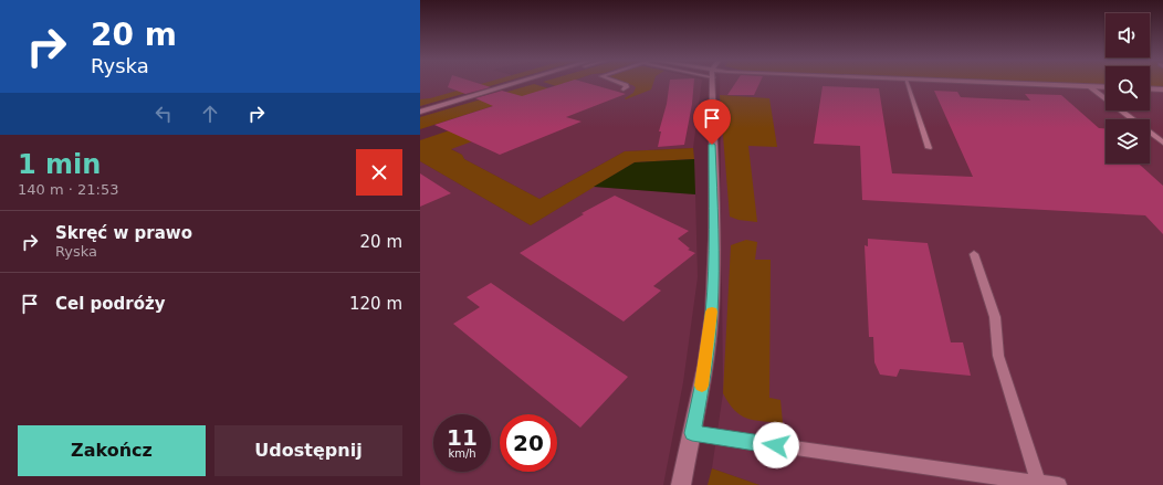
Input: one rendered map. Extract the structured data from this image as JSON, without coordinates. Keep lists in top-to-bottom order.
{
  "page": {
    "turn": ["20 m", "Ryska"],
    "heading": ["1 min", "140 m · 21:53"],
    "list": [
      {
        "name": "Skręć w prawo",
        "note": "Ryska",
        "value": "20 m"
      },
      {
        "name": "Cel podróży",
        "value": "120 m"
      }
    ],
    "speed": "11 km/h",
    "limit": "20",
    "buttons": ["Zakończ", "Udostępnij"]
  }
}
